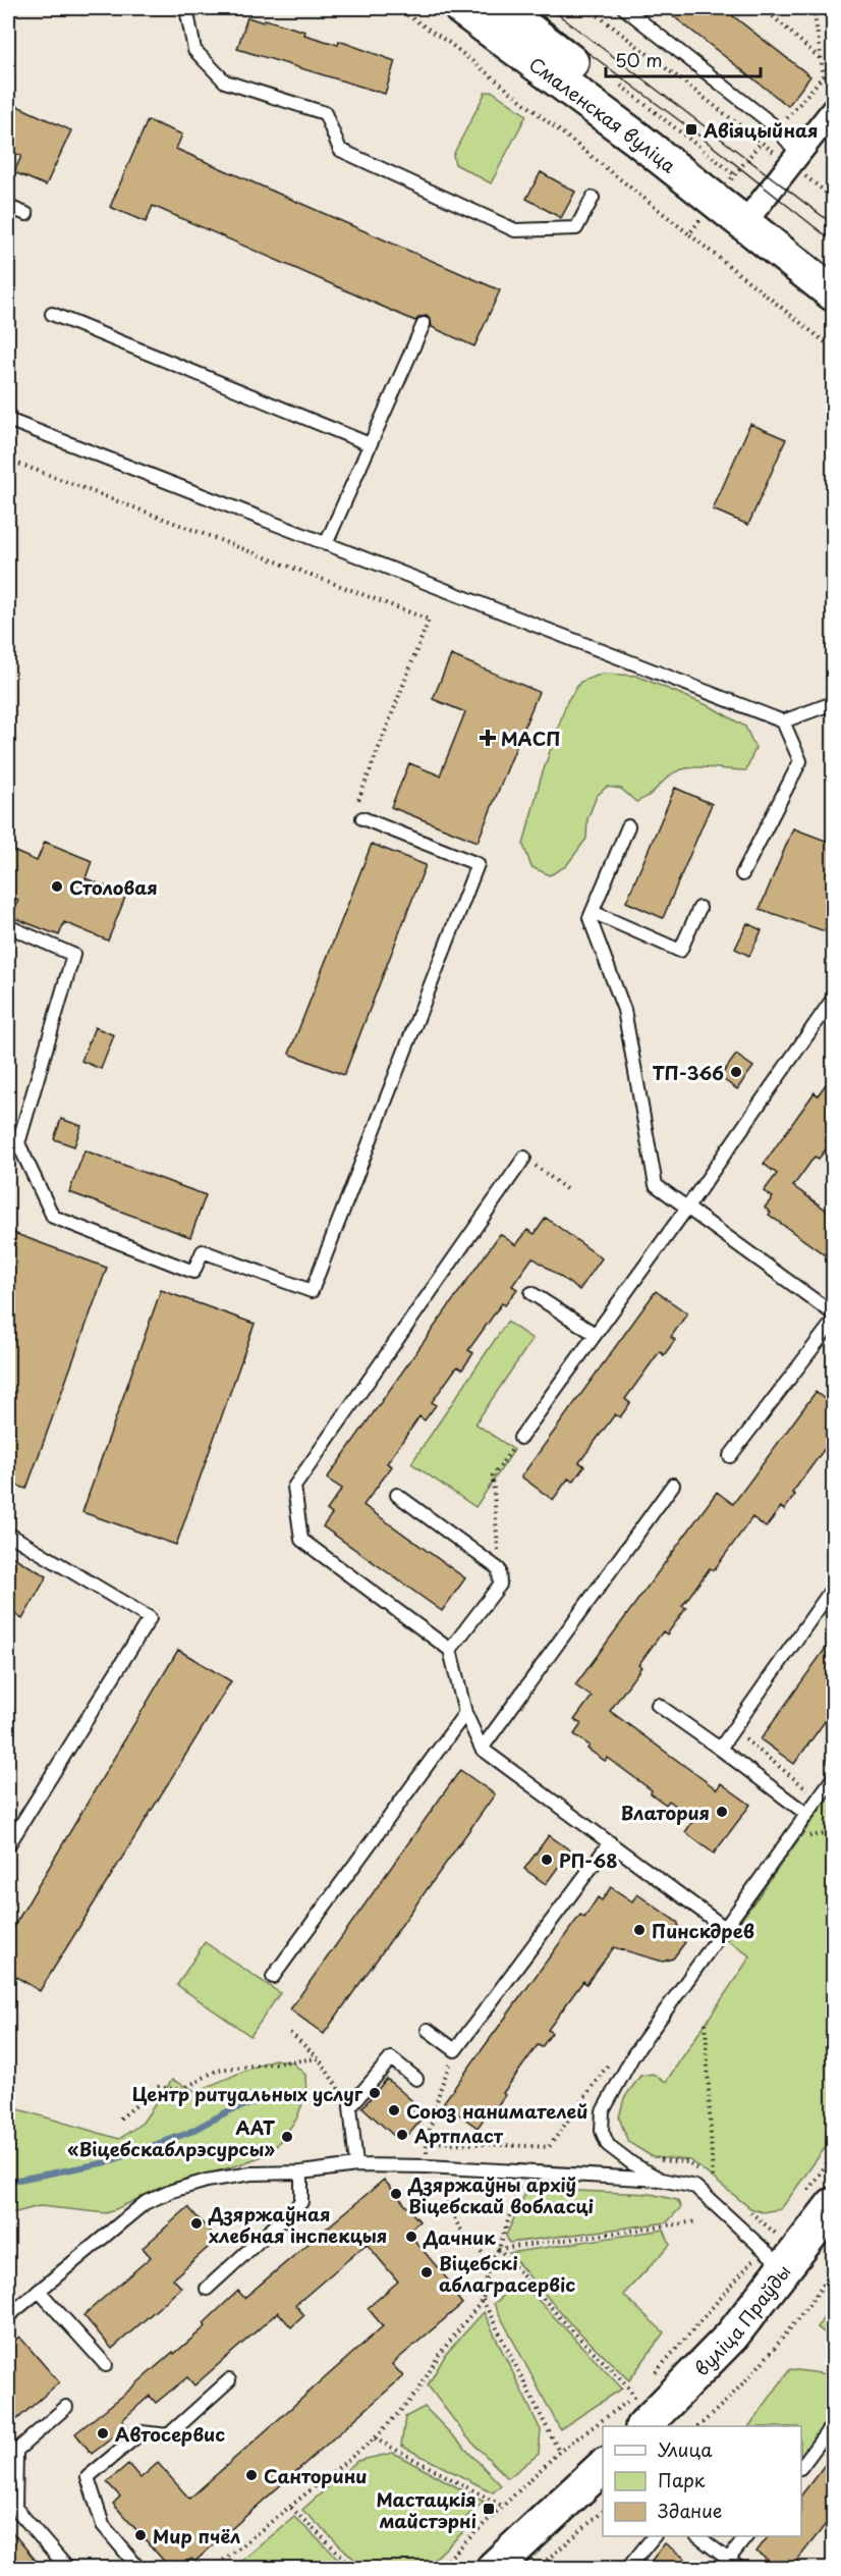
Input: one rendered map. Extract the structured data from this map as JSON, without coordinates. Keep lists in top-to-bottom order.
{
  "streets": {
    "main road": ["Смаленская вуліца", "вуліца Праўды"]
  },
  "places": {
    "transit": ["Авіяцыйная", "Мастацкія майстэрні"],
    "health": ["МАСП"],
    "other": [
      "Столовая",
      "ТП-366",
      "Влатория",
      "РП-68",
      "Пинскдрев",
      "Центр ритуальных услуг",
      "Союз нанимателей",
      "Артпласт",
      "ААТ «Віцебскаблрэсурсы»",
      "Дзяржаўны архіў Віцебскай вобласці",
      "Дзяржаўная хлебная інспекцыя",
      "Дачник",
      "Віцебскі аблаграсервіс",
      "Автосервис",
      "Санторини",
      "Мир пчёл"
    ]
  },
  "legend": ["Улица", "Парк", "Здание"],
  "scale_bar": "50 m"
}
